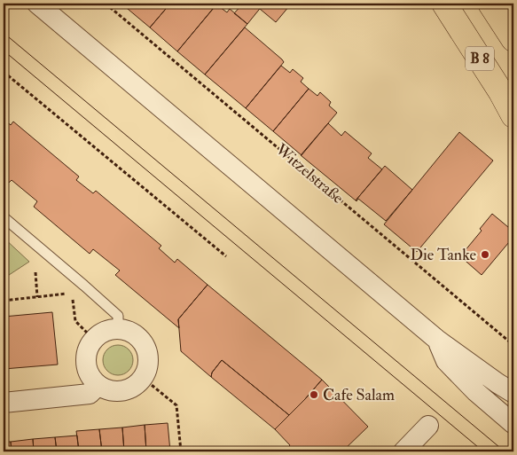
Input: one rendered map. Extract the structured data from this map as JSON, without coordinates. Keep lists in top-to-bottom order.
{
  "streets": {
    "main road": ["B 8"],
    "path": ["Witzelstraße"]
  },
  "places": ["Die Tanke", "Cafe Salam"]
}
